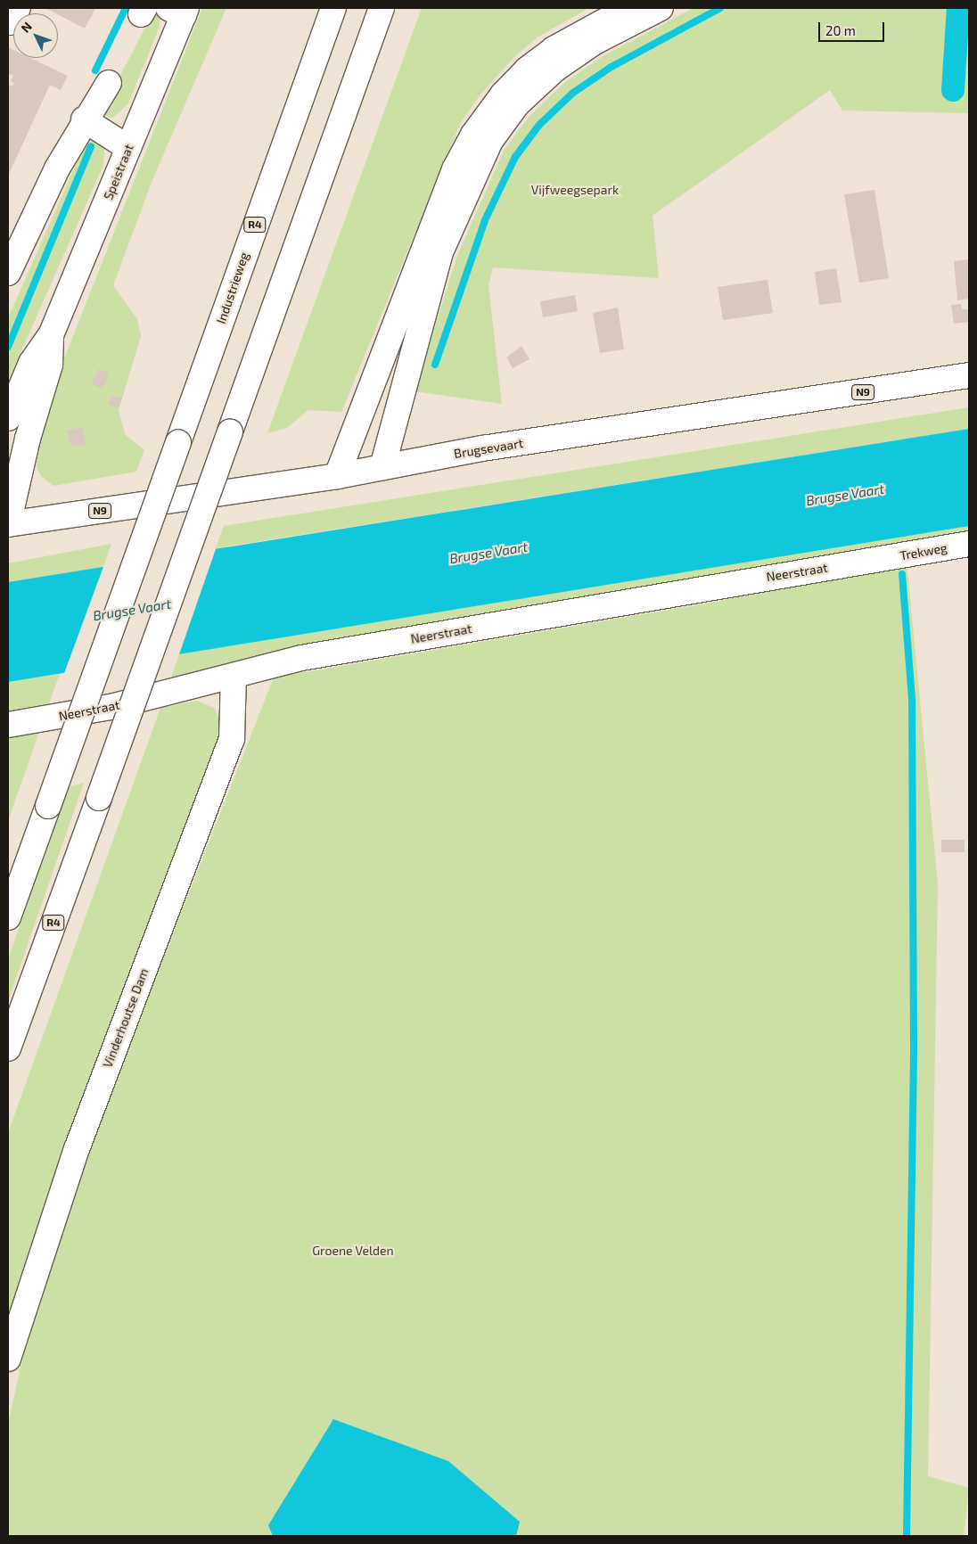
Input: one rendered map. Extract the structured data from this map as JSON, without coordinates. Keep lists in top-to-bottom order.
{
  "streets": {
    "main road": [
      "Speistraat",
      "R4",
      "Industrieweg",
      "N9",
      "Brugsevaart",
      "Trekweg",
      "Neerstraat",
      "Vinderhoutse Dam"
    ]
  },
  "crossings": [
    ["Speistraat", "Brugsevaart"],
    ["Trekweg", "Neerstraat"],
    ["Neerstraat", "Vinderhoutse Dam"]
  ],
  "water": ["Brugse Vaart"],
  "parks": ["Vijfweegsepark", "Groene Velden"],
  "scale_bar": "20 m",
  "north": "top left"
}
